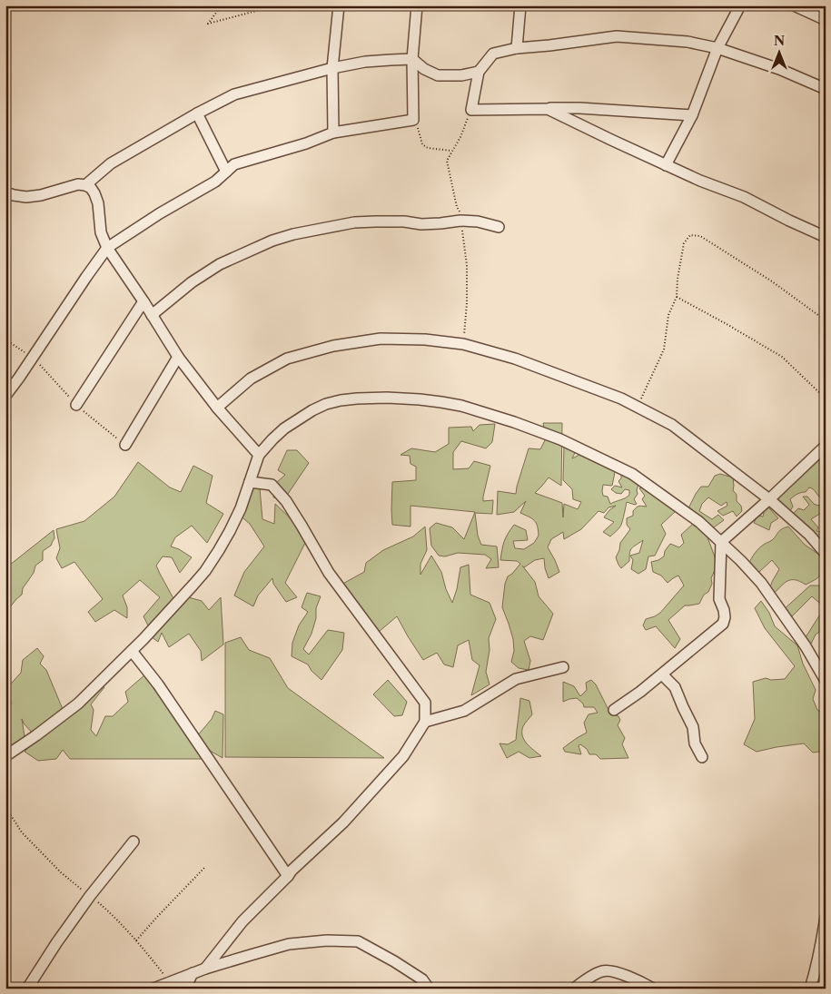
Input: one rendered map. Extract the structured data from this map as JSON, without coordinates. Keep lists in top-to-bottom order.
{
  "north": "top"
}
